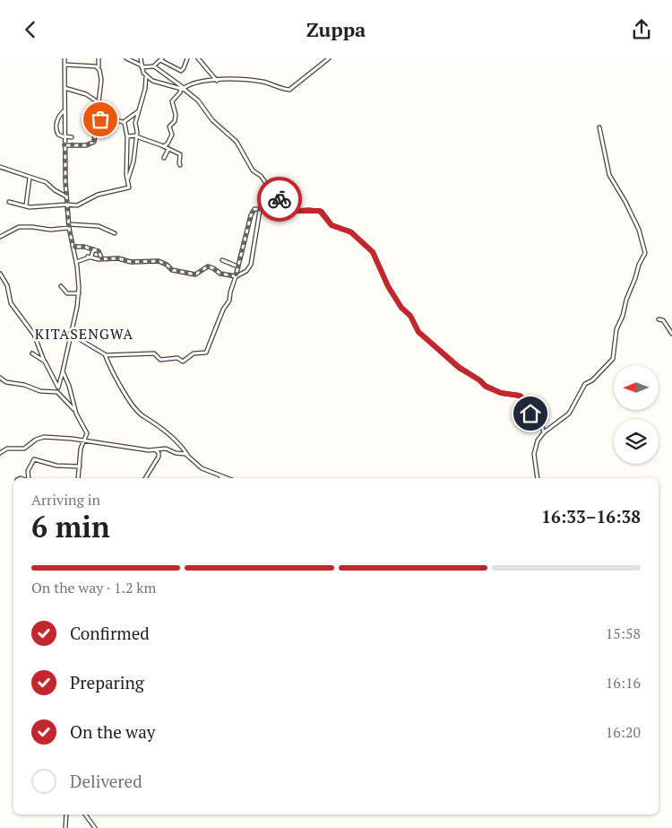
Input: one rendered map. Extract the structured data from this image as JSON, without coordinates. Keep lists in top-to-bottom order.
{
  "districts": ["KITASENGWA"],
  "north": "left",
  "page": {
    "header": "Zuppa",
    "heading": ["6 min", "Arriving in", "16:33–16:38"],
    "bar": "On the way · 1.2 km",
    "list": [
      ["Confirmed", "15:58"],
      ["Preparing", "16:16"],
      ["On the way", "16:20"],
      "Delivered"
    ]
  }
}
